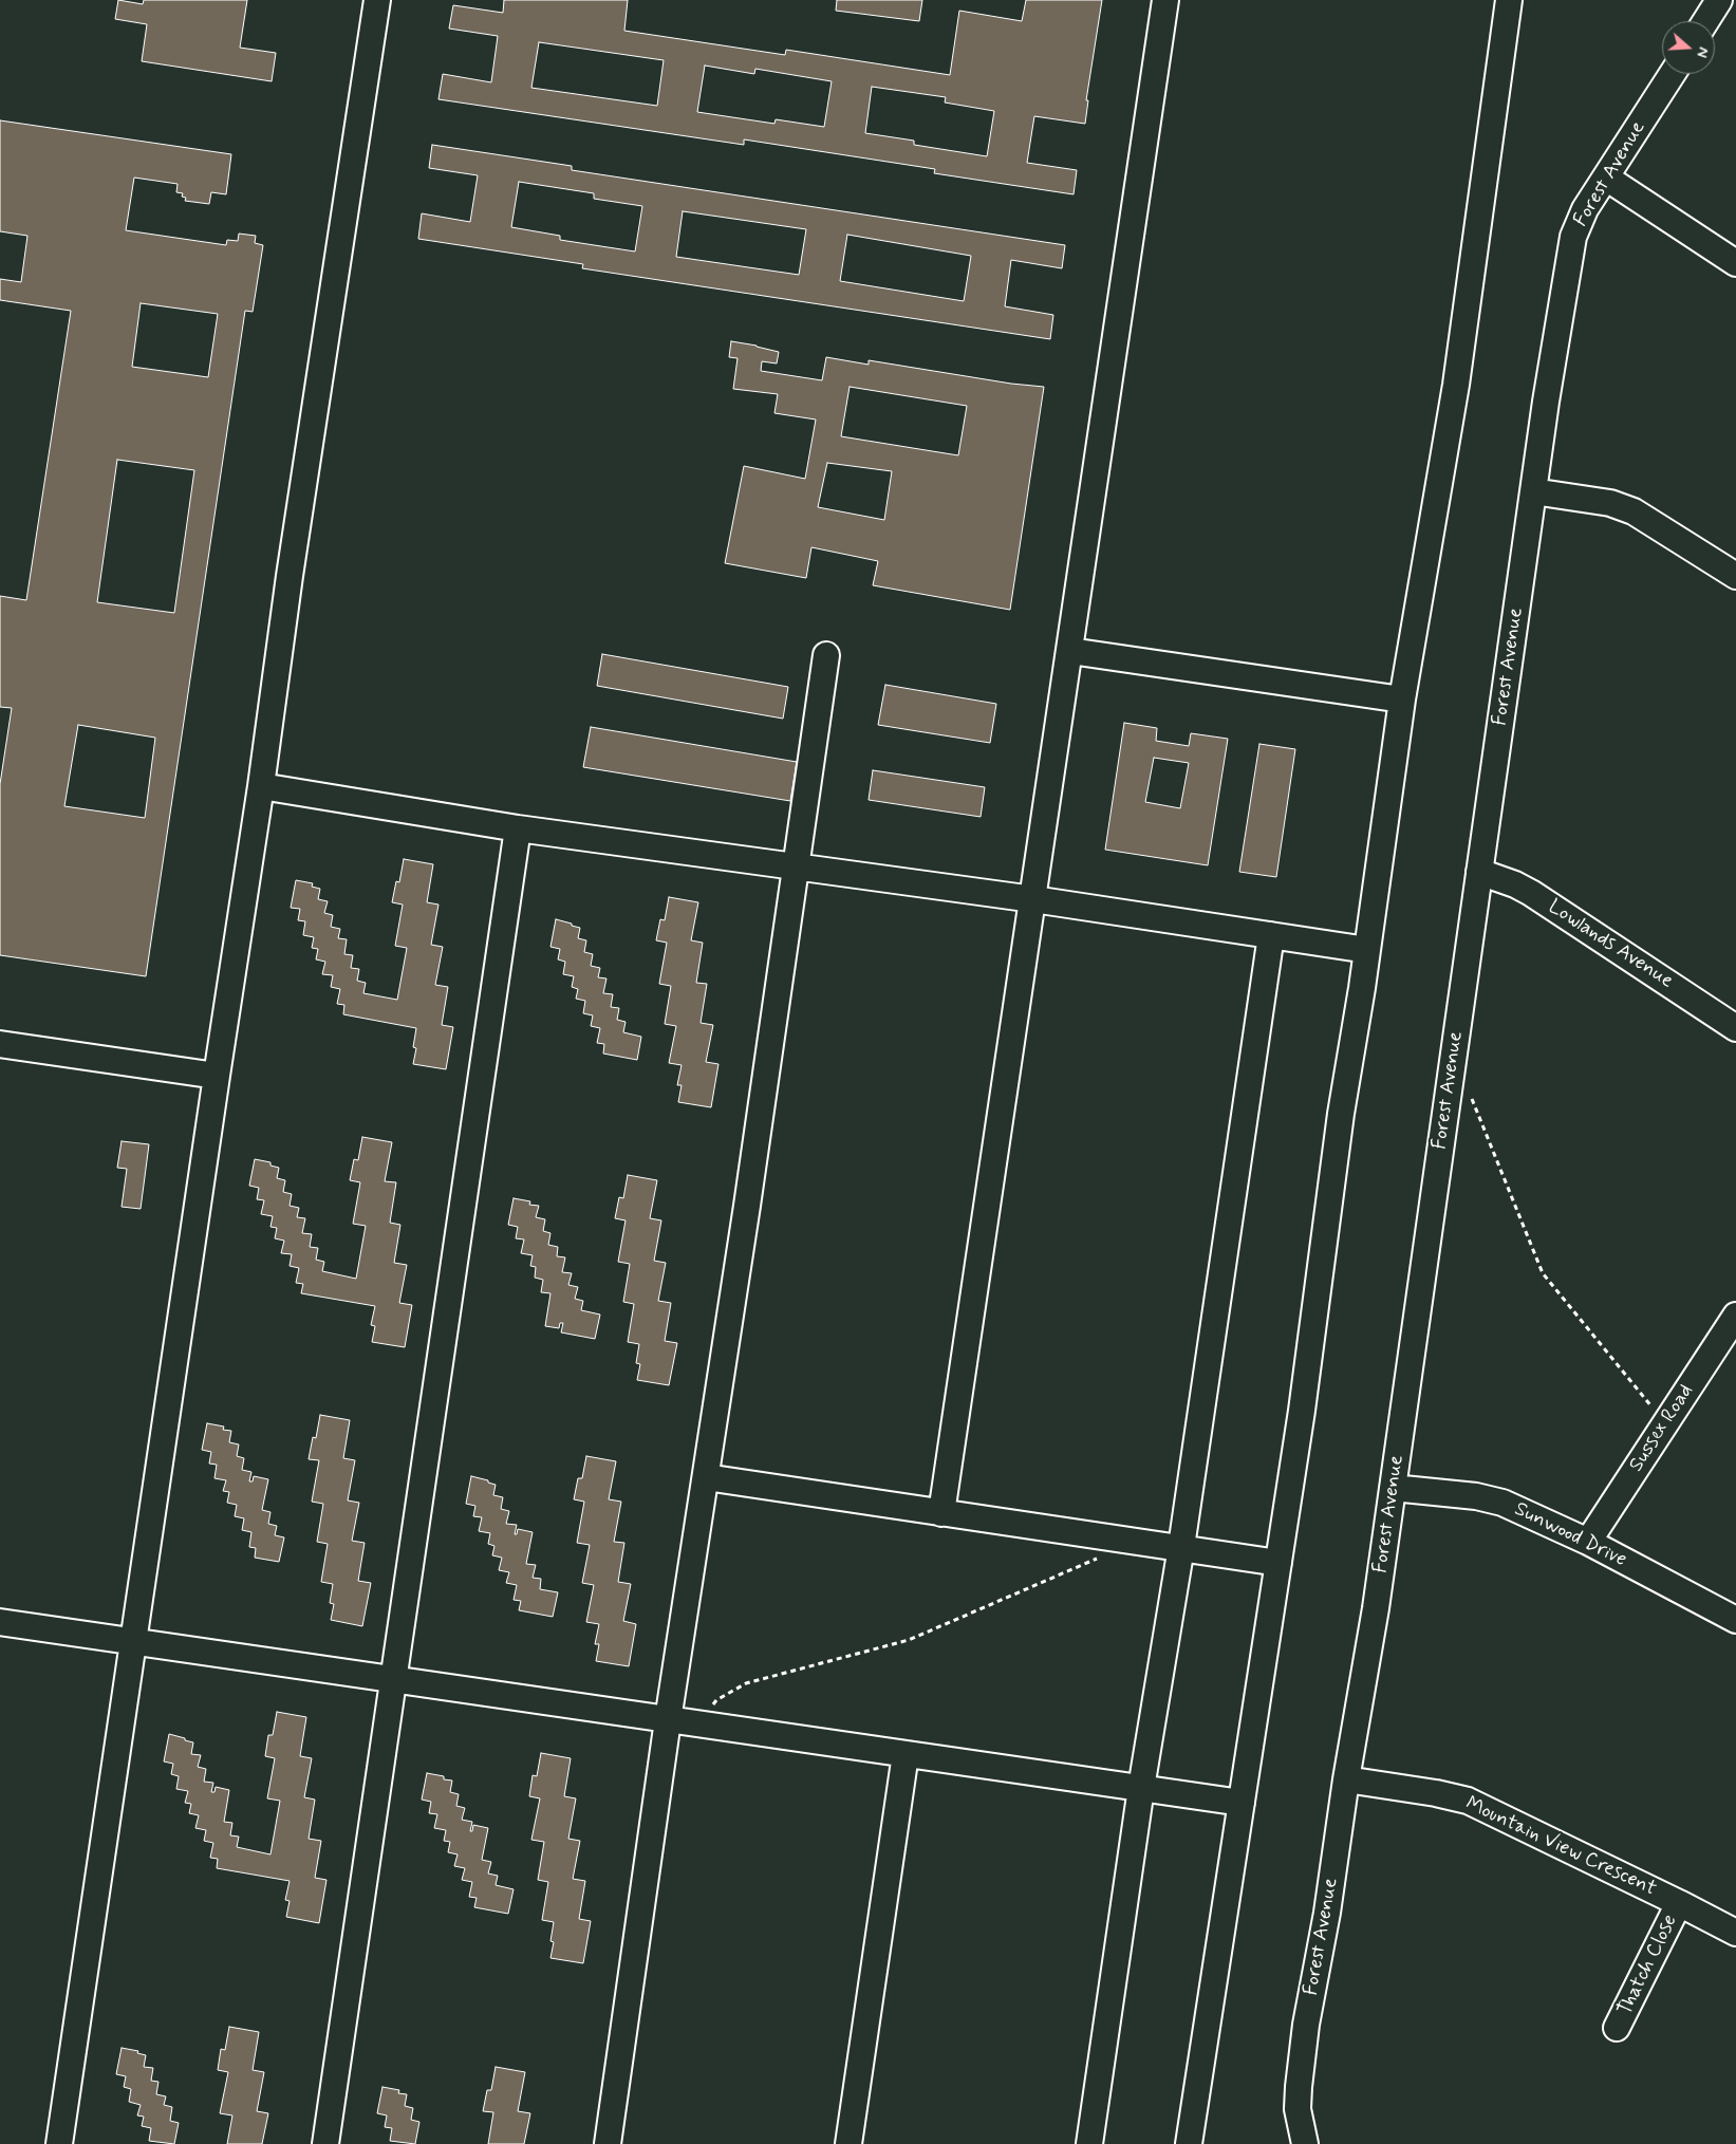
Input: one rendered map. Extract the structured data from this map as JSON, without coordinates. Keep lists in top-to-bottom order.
{
  "streets": {
    "street": [
      "Forest Avenue",
      "Lowlands Avenue",
      "Sussex Road",
      "Sunwood Drive",
      "Mountain View Crescent",
      "Thatch Close"
    ]
  },
  "crossings": [
    ["Forest Avenue", "Lowlands Avenue"],
    ["Forest Avenue", "Sunwood Drive"],
    ["Forest Avenue", "Mountain View Crescent"],
    ["Sussex Road", "Sunwood Drive"],
    ["Mountain View Crescent", "Thatch Close"]
  ],
  "north": "right"
}
